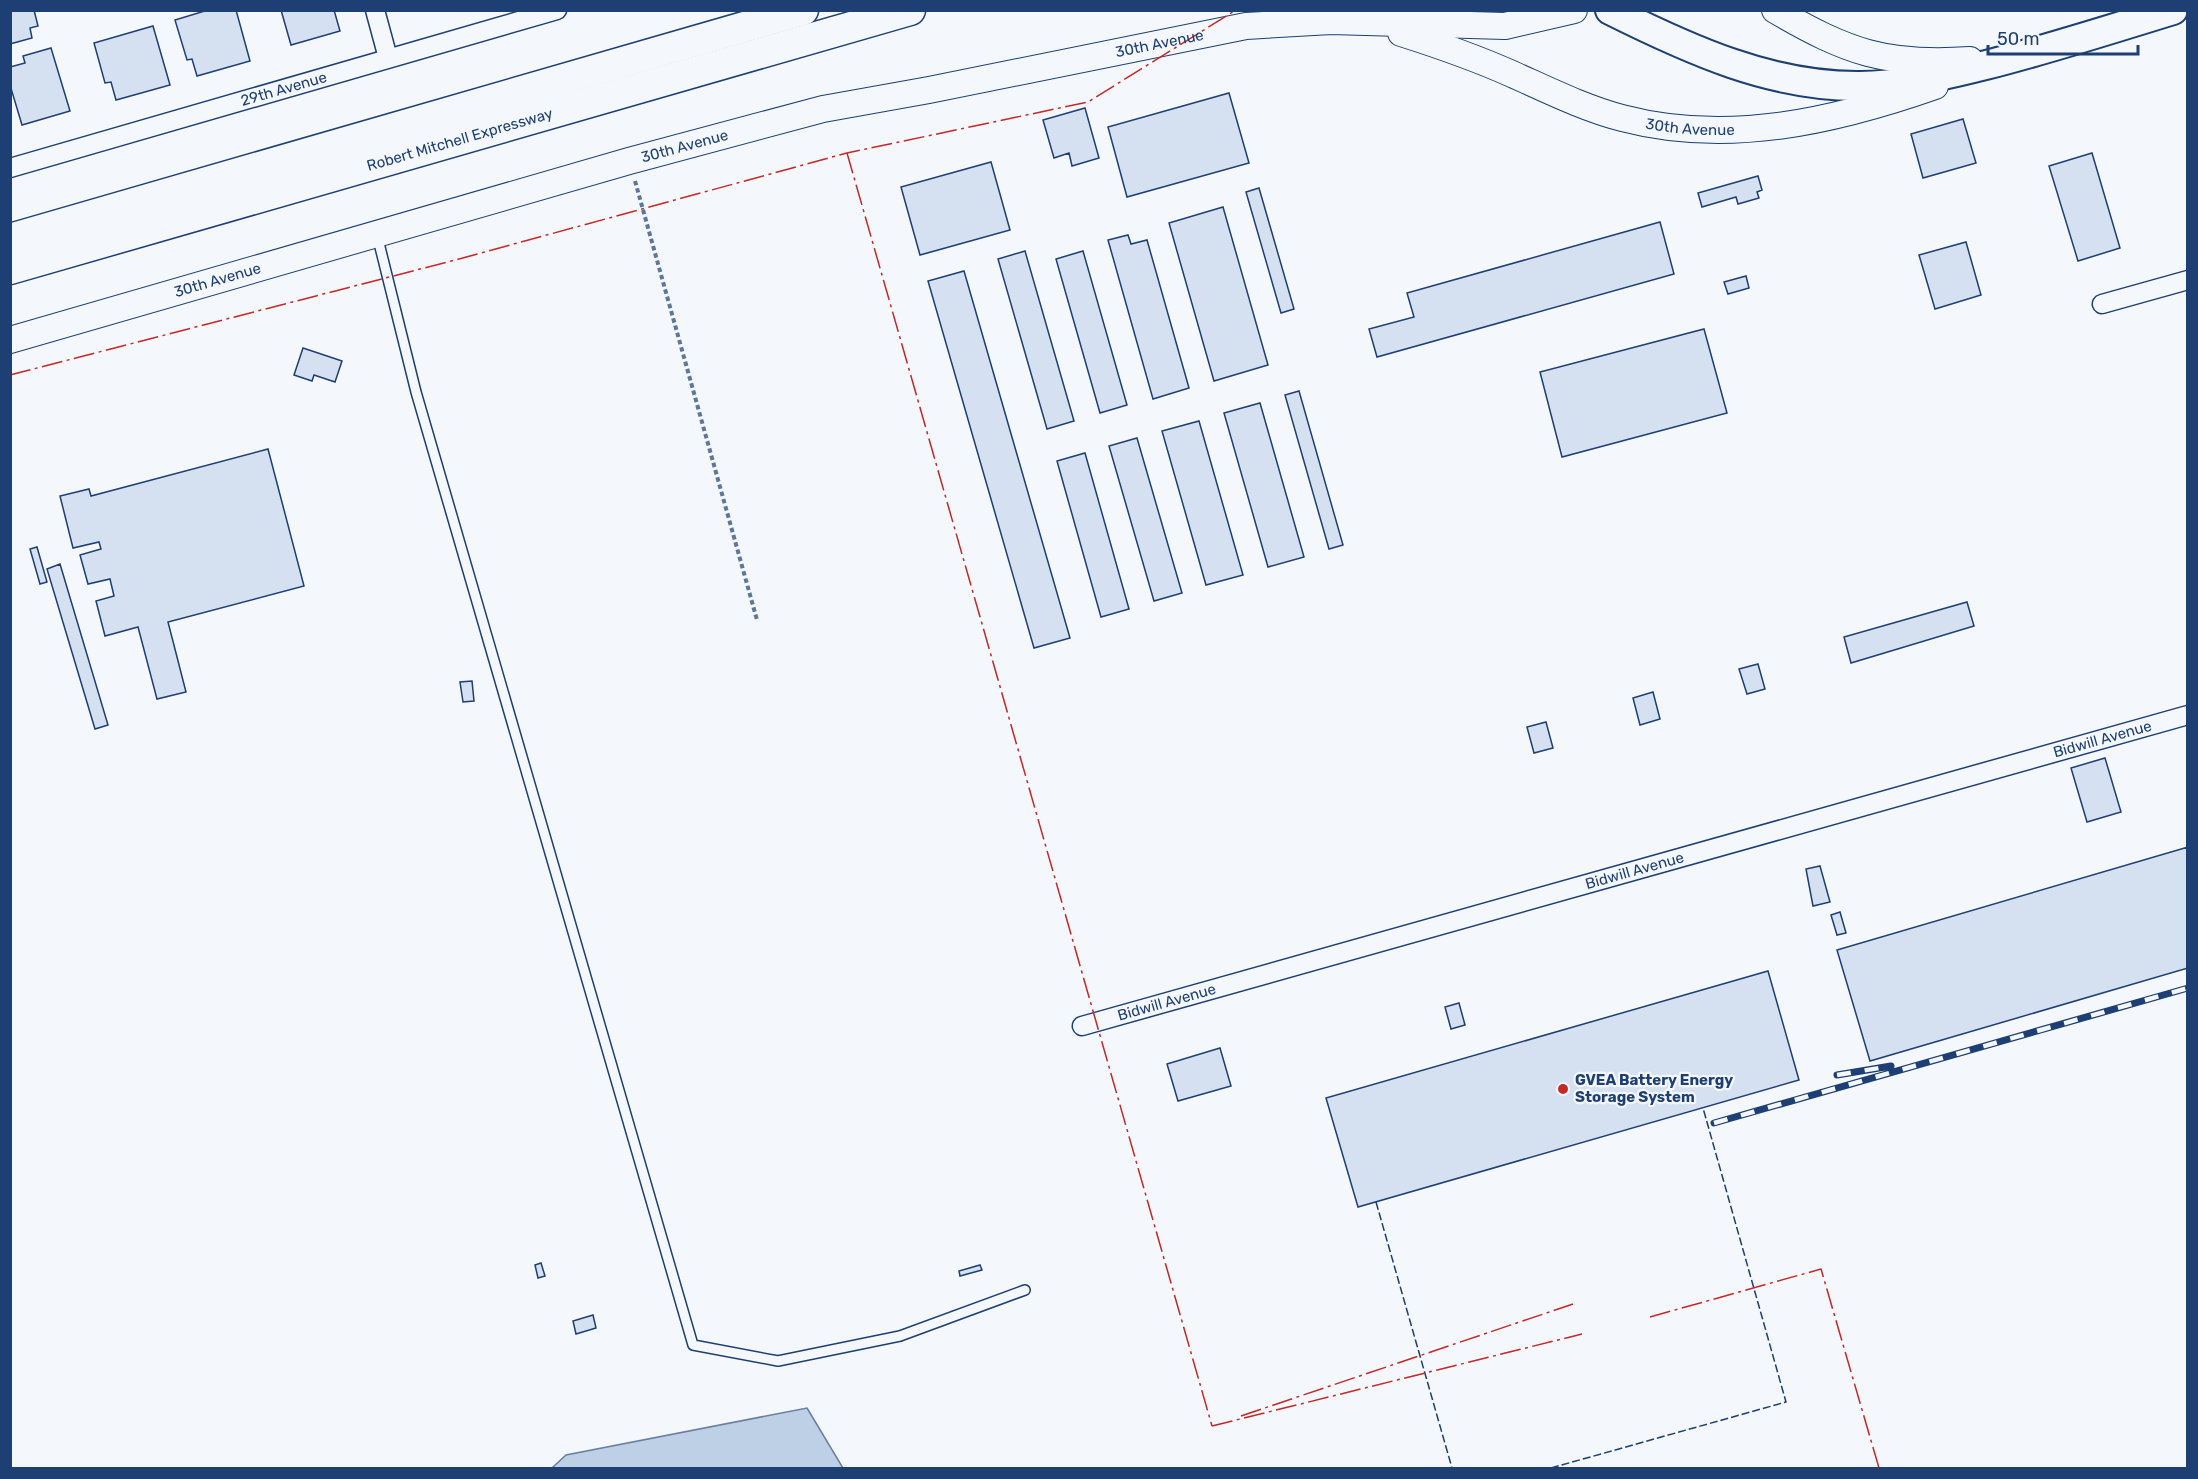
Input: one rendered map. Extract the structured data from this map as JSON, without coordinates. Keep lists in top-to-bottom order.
{
  "streets": {
    "highway": ["Robert Mitchell Expressway"],
    "main road": ["30th Avenue"],
    "street": ["29th Avenue", "Bidwill Avenue"]
  },
  "places": ["GVEA Battery Energy Storage System"],
  "scale_bar": "50 m"
}
